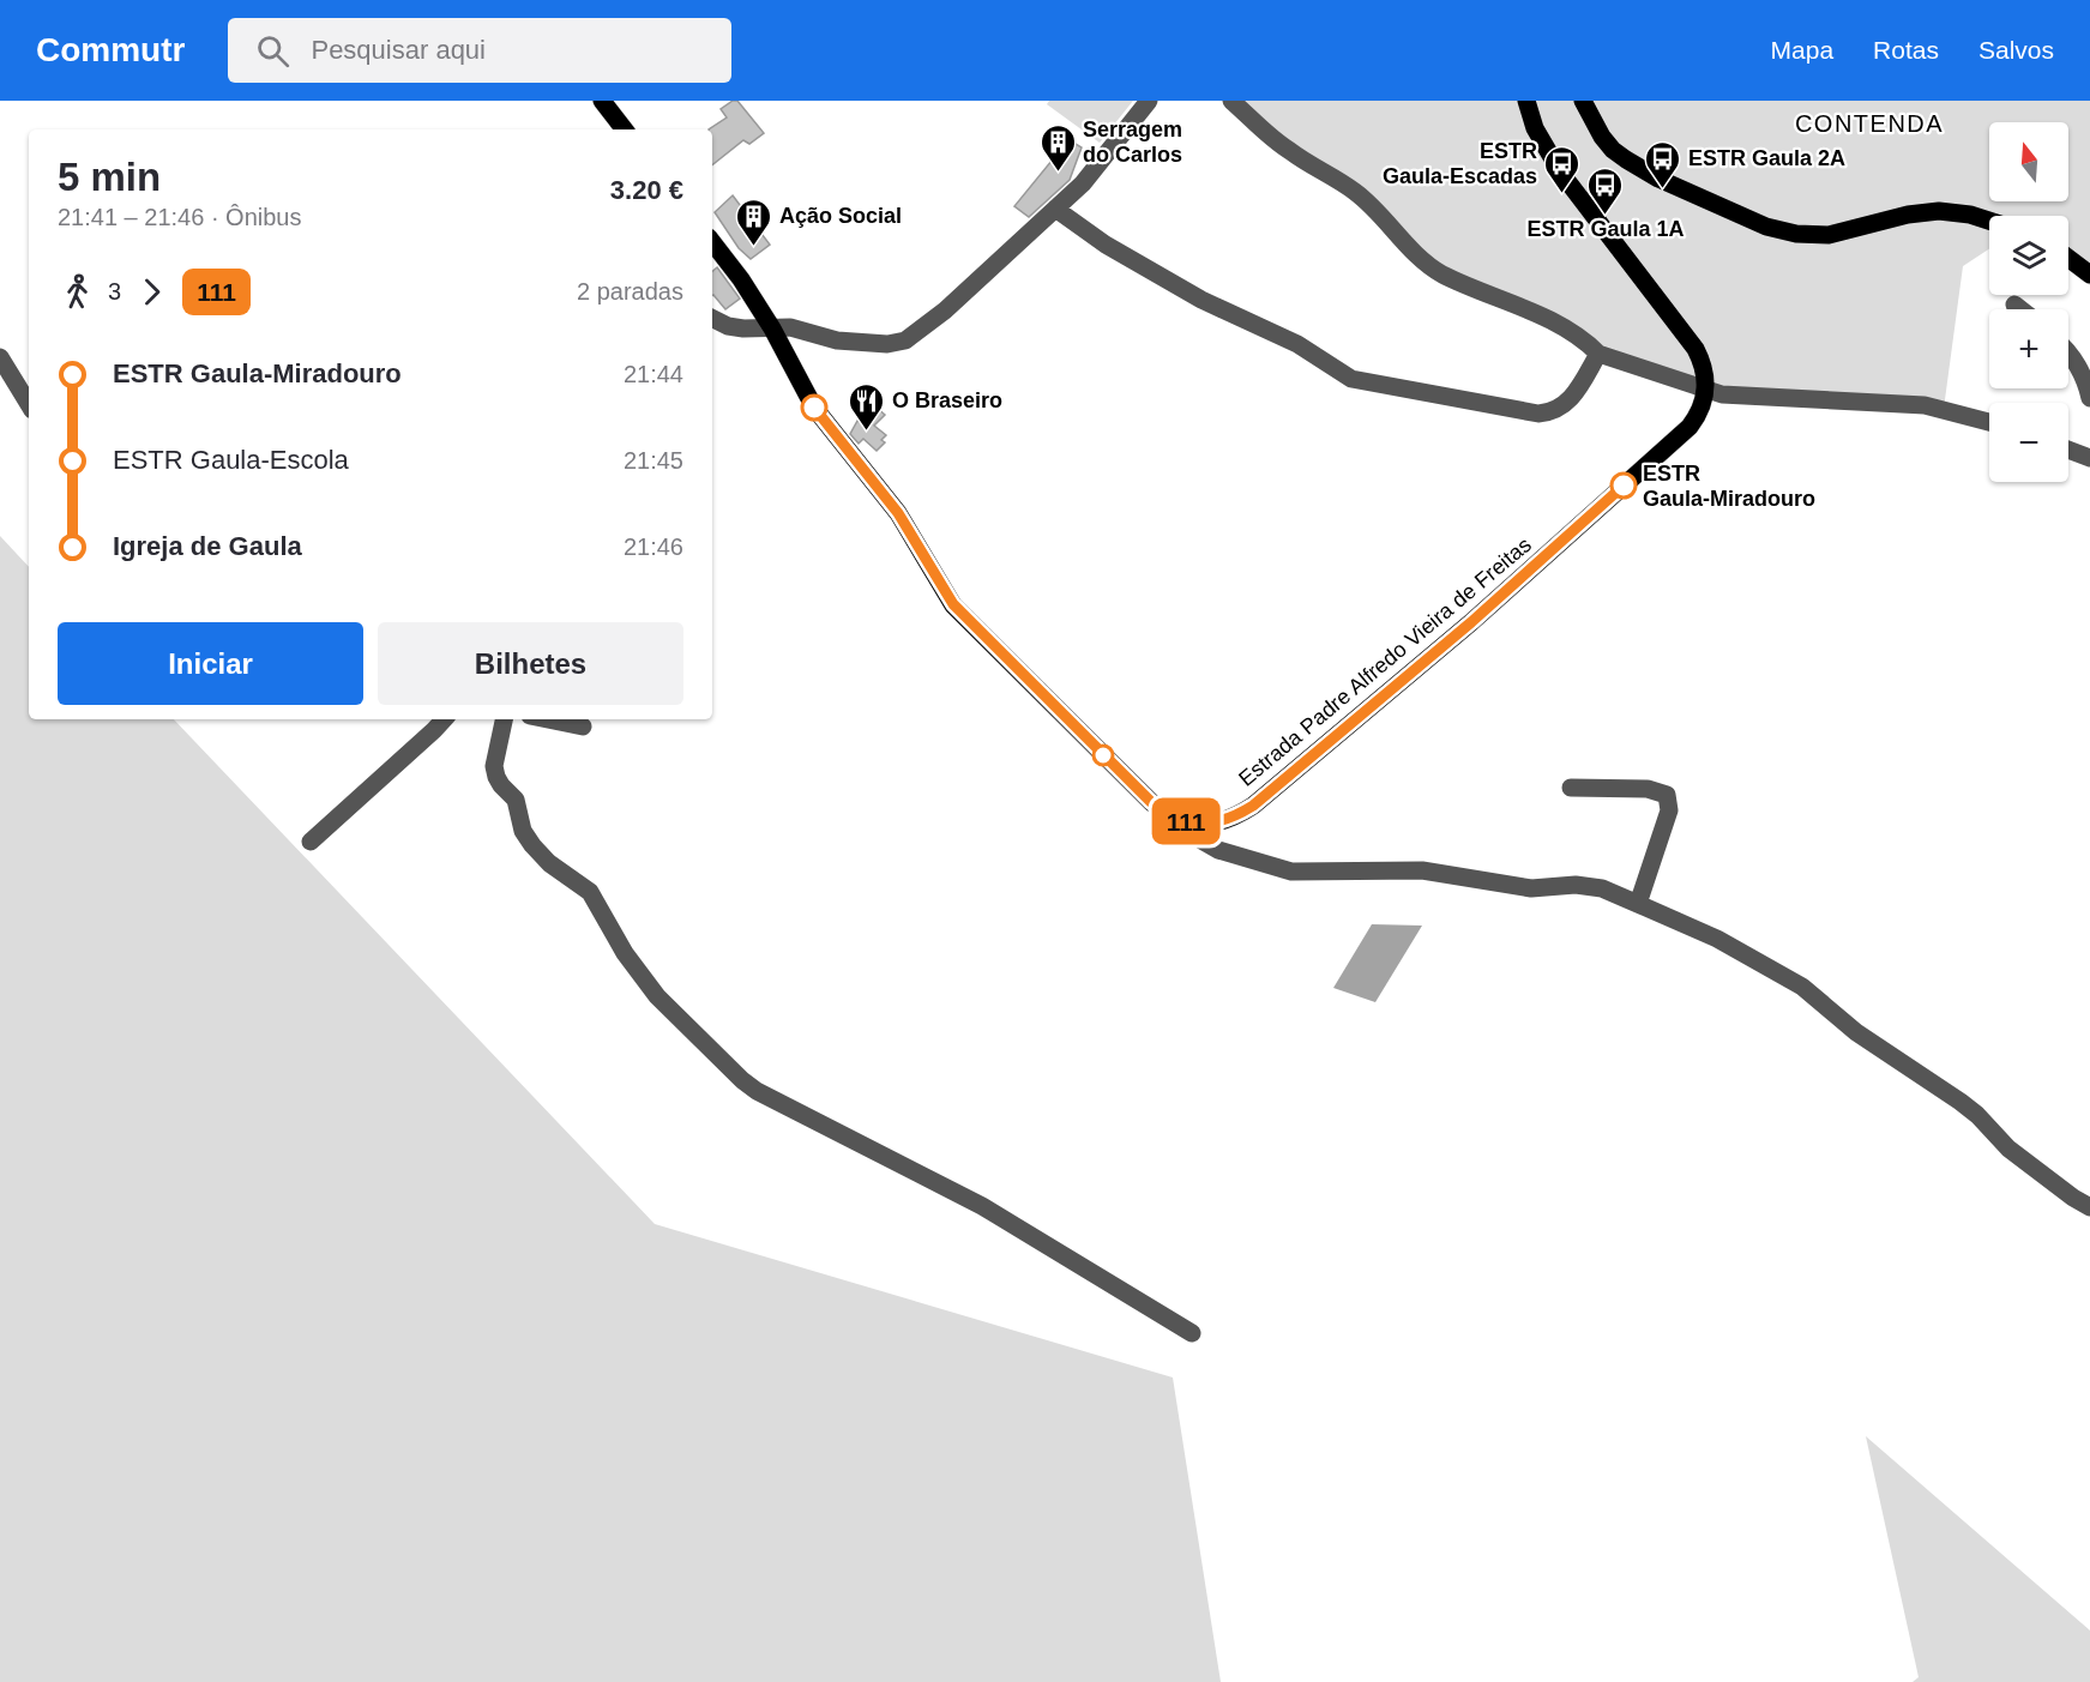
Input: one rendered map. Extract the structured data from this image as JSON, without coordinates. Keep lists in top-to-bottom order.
{
  "streets": {
    "main road": ["Estrada Padre Alfredo Vieira de Freitas"]
  },
  "districts": ["CONTENDA"],
  "places": {
    "building": ["Serragem do Carlos", "Ação Social"],
    "bus stop": ["ESTR Gaula 2A", "ESTR Gaula-Escadas", "ESTR Gaula 1A"],
    "restaurant": ["O Braseiro"],
    "other": ["ESTR Gaula-Miradouro"]
  },
  "lines": ["bus line 111"],
  "north": "top",
  "page": {
    "header": "Commutr",
    "search": "Pesquisar aqui",
    "nav": ["Mapa", "Rotas", "Salvos"],
    "on_map": "111",
    "map_buttons": ["+", "−"],
    "heading": ["5 min", "21:41 – 21:46 · Ônibus", "3.20 €"],
    "legs": ["3", "111", "2 paradas"],
    "list": [
      {
        "name": "ESTR Gaula-Miradouro",
        "value": "21:44"
      },
      {
        "name": "ESTR Gaula-Escola",
        "value": "21:45"
      },
      {
        "name": "Igreja de Gaula",
        "value": "21:46"
      }
    ],
    "buttons": ["Iniciar", "Bilhetes"]
  }
}
